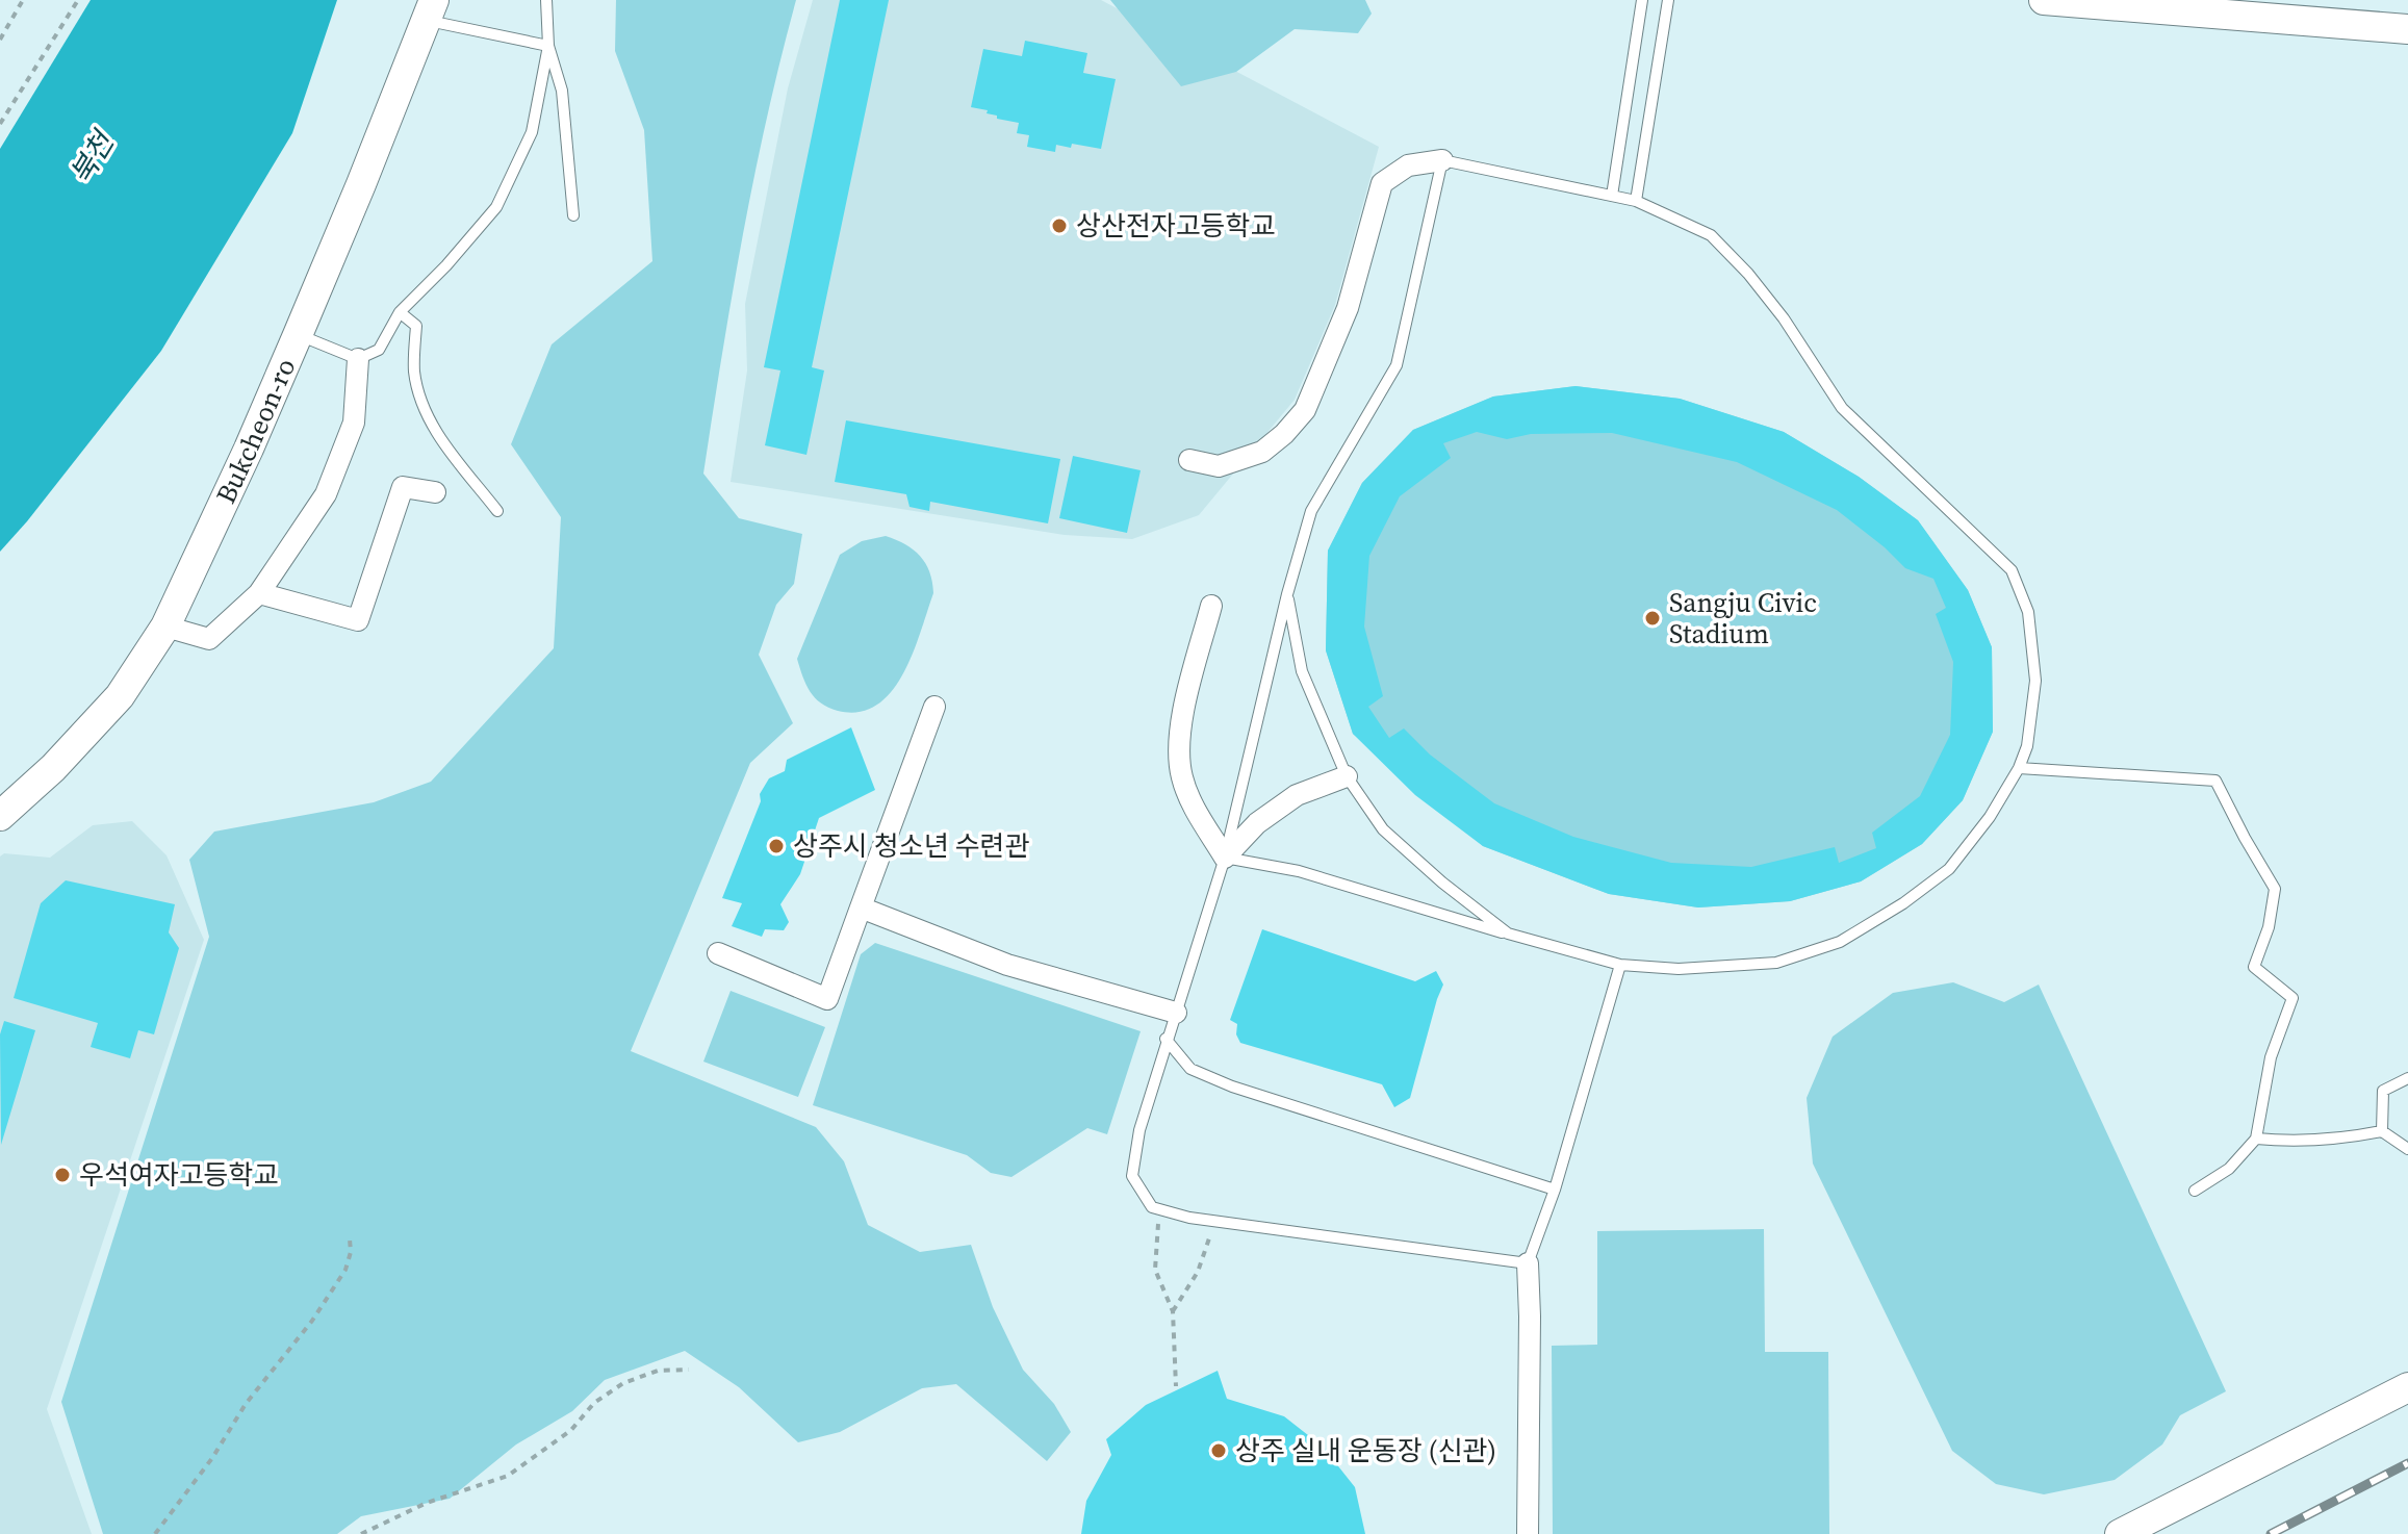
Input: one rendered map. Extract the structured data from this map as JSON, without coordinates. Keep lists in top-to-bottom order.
{
  "streets": {
    "street": ["Bukcheon-ro"]
  },
  "water": ["북천"],
  "places": [
    "상산전자고등학교",
    "Sangju Civic Stadium",
    "상주시 청소년 수련관",
    "우석여자고등학교",
    "상주 실내 운동장 (신관)"
  ]
}
